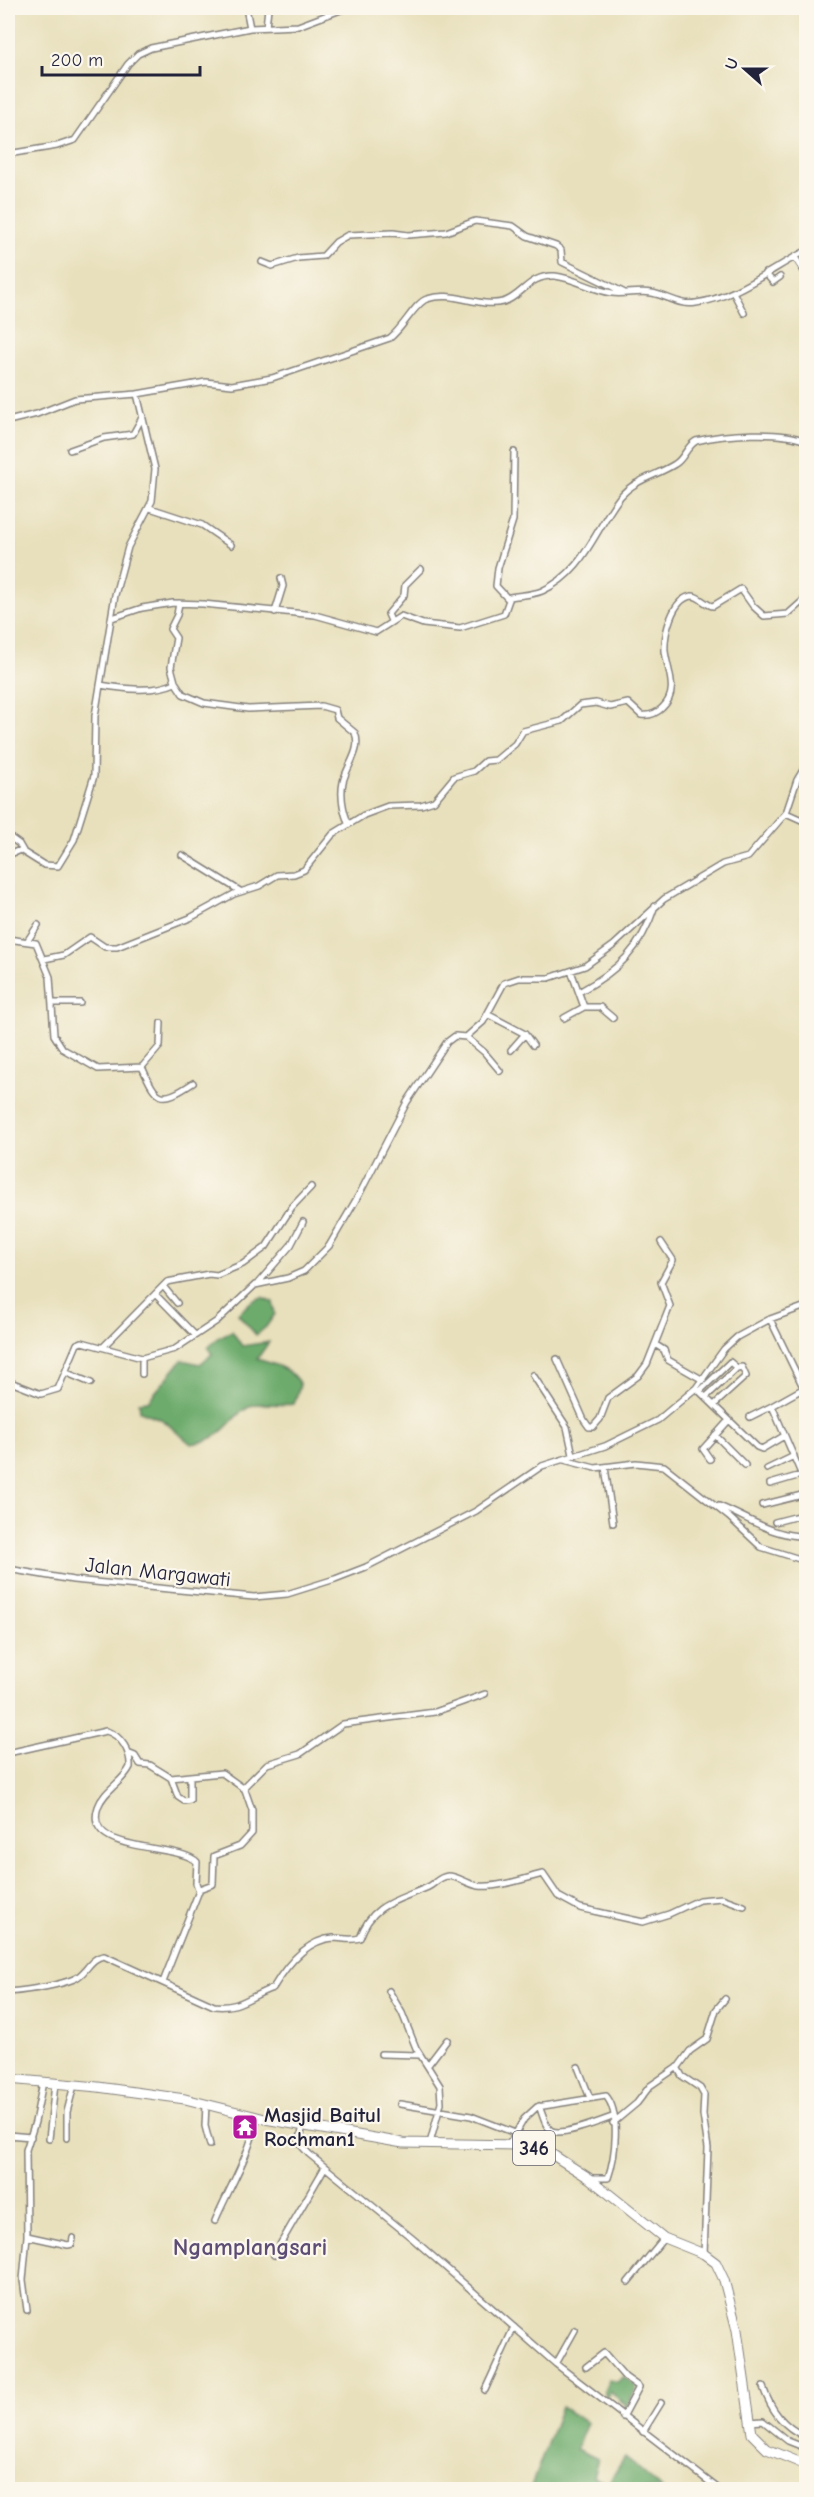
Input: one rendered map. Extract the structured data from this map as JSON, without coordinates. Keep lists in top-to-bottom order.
{
  "streets": {
    "main road": ["346"],
    "street": ["Jalan Margawati"]
  },
  "districts": ["Ngamplangsari"],
  "places": {
    "temple": ["Masjid Baitul Rochman1"]
  },
  "scale_bar": "200 m",
  "north": "left"
}
